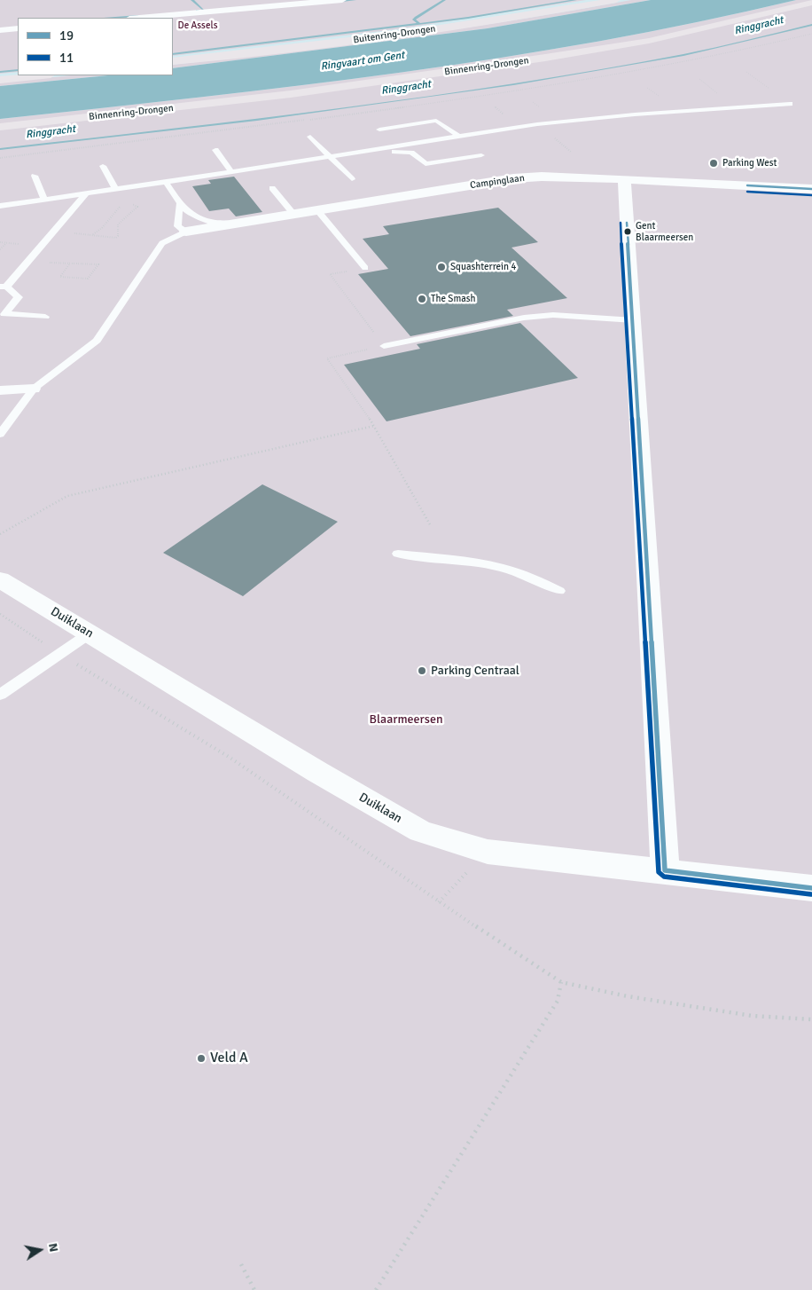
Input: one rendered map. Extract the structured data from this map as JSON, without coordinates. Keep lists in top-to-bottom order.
{
  "streets": {
    "highway": ["Buitenring-Drongen", "Binnenring-Drongen"],
    "street": ["Campinglaan", "Duiklaan"]
  },
  "water": ["Ringgracht", "Ringvaart om Gent"],
  "parks": ["De Assels", "Blaarmeersen"],
  "places": [
    "Parking West",
    "Gent Blaarmeersen",
    "Squashterrein 4",
    "The Smash",
    "Parking Centraal",
    "Veld A"
  ],
  "lines": ["transit line 19", "transit line 11"],
  "legend": ["19", "11"],
  "north": "right"
}
